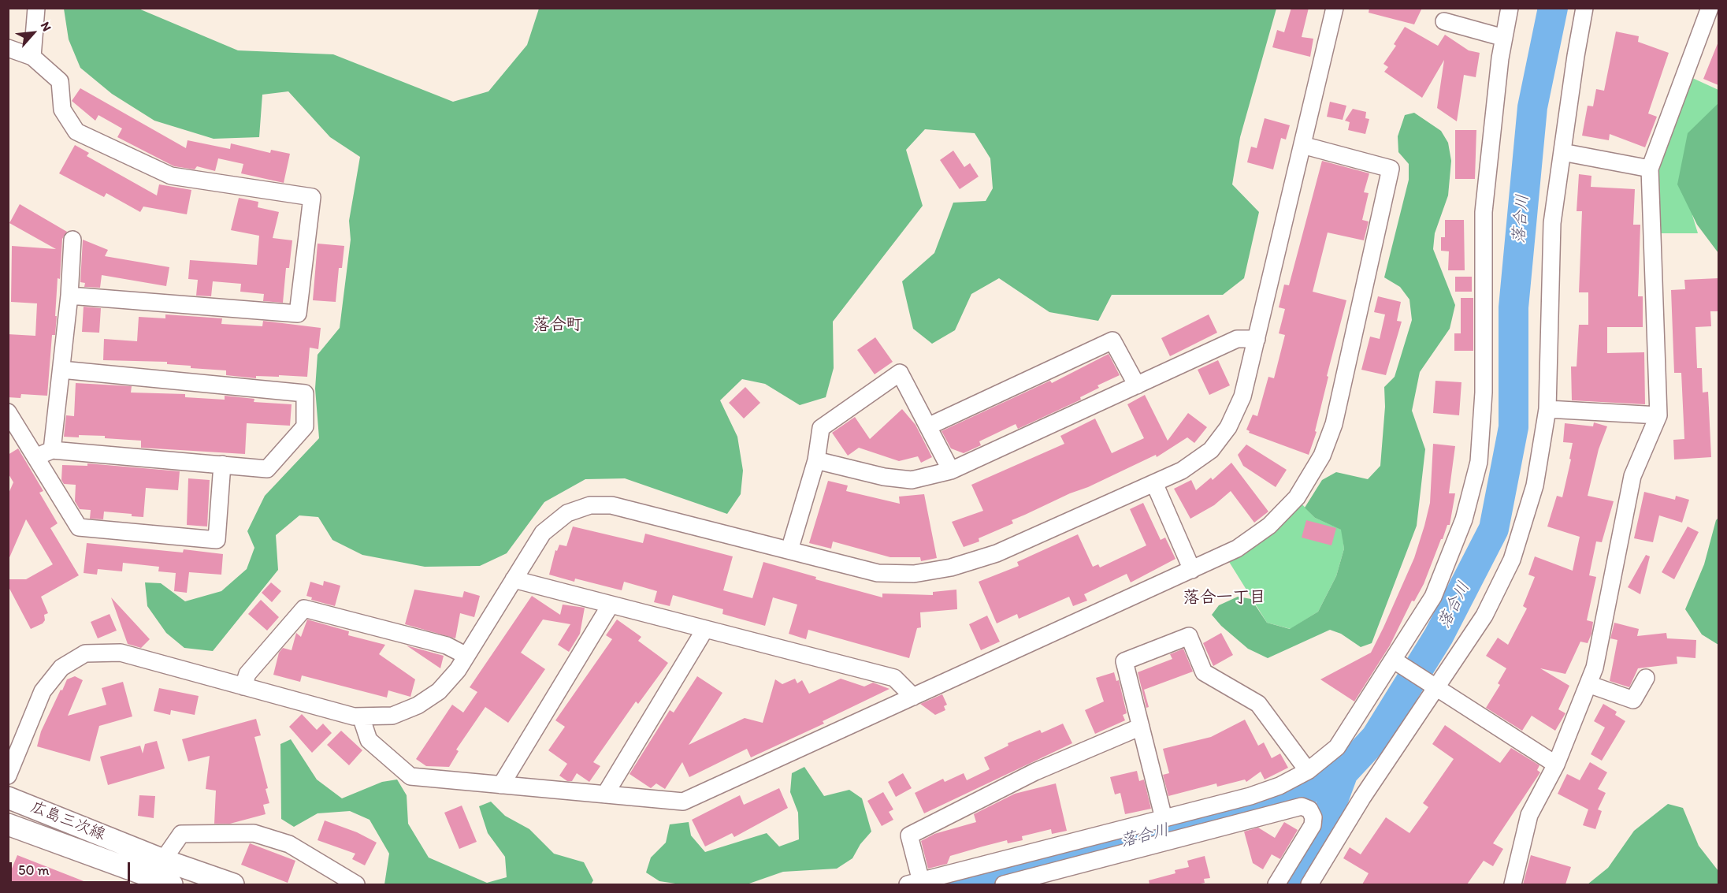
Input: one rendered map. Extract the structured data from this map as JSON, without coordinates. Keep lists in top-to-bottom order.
{
  "streets": {
    "main road": ["広島三次線"]
  },
  "districts": ["落合町", "落合一丁目"],
  "water": ["落合川"],
  "scale_bar": "50 m",
  "north": "top right"
}
